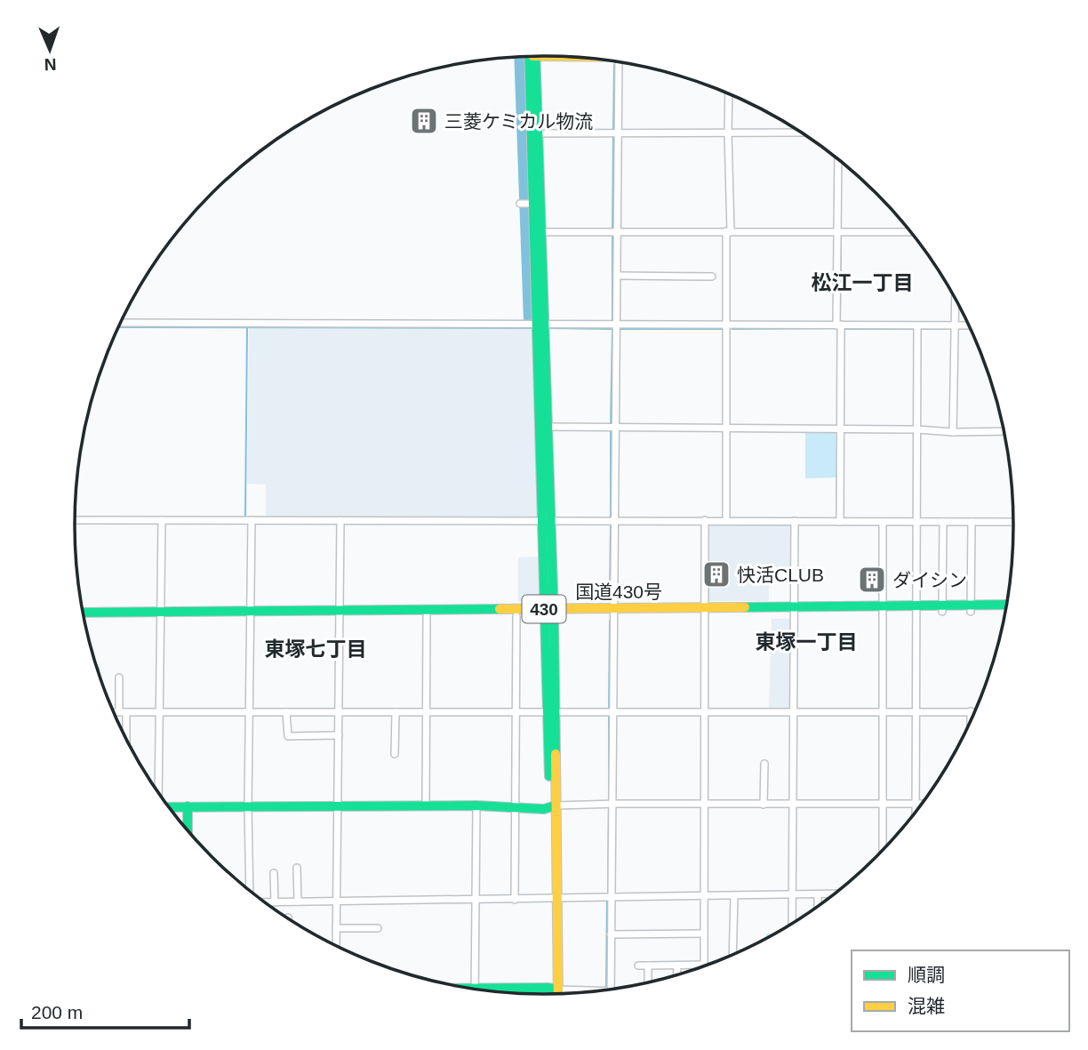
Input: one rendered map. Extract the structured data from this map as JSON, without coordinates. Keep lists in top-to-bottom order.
{
  "streets": {
    "main road": ["国道430号", "430"]
  },
  "districts": ["松江一丁目", "東塚一丁目", "東塚七丁目"],
  "places": {
    "building": ["三菱ケミカル物流", "快活CLUB", "ダイシン"]
  },
  "legend": ["順調", "混雑"],
  "scale_bar": "200 m",
  "north": "bottom"
}
